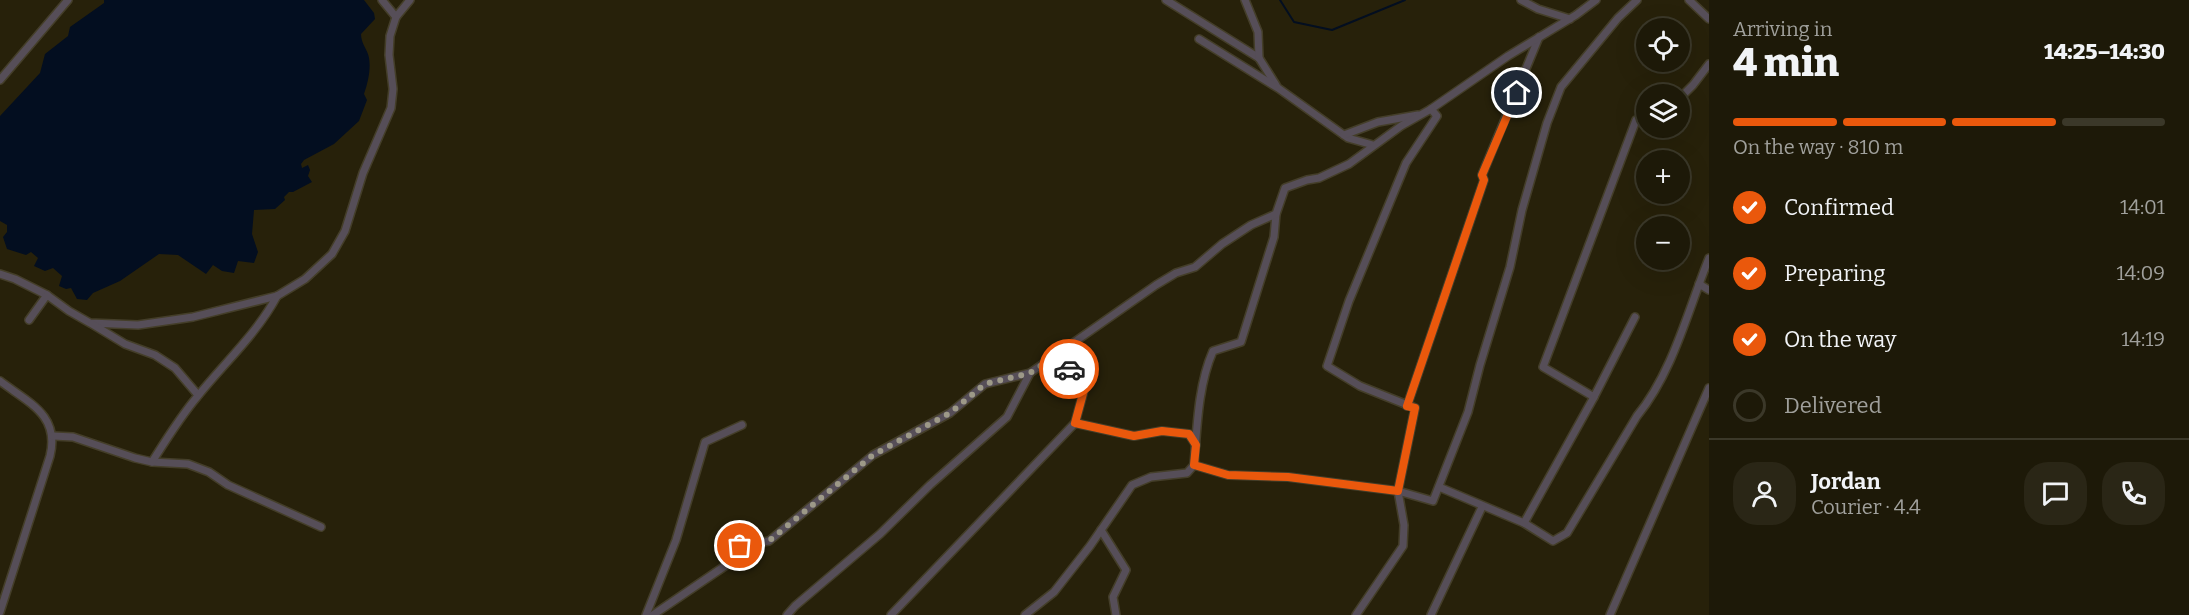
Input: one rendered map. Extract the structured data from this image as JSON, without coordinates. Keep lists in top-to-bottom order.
{
  "page": {
    "heading": ["4 min", "Arriving in", "14:25–14:30"],
    "panel": ["Jordan", "Courier · 4.4"],
    "map_buttons": ["+", "−"],
    "bar": "On the way · 810 m",
    "list": [
      ["Confirmed", "14:01"],
      ["Preparing", "14:09"],
      ["On the way", "14:19"],
      "Delivered"
    ]
  }
}
